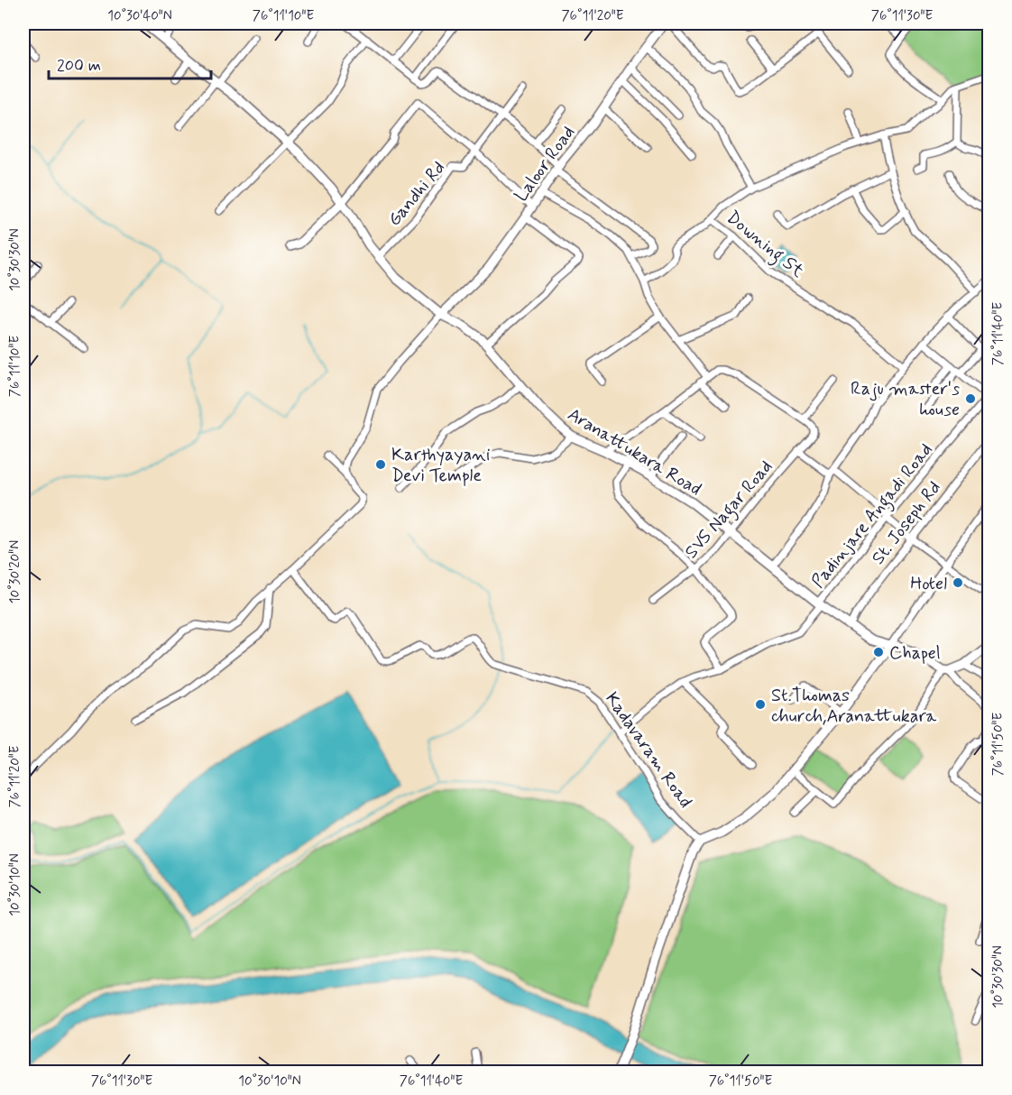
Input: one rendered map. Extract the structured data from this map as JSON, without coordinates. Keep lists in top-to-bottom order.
{
  "streets": {
    "main road": ["Laloor Road", "Aranattukara Road"],
    "street": [
      "Gandhi Rd",
      "Downing St",
      "SVS Nagar Road",
      "Padinjare Angadi Road",
      "St. Joseph Rd",
      "Kadavaram Road"
    ]
  },
  "crossings": [
    ["Laloor Road", "Aranattukara Road"],
    ["Gandhi Rd", "Aranattukara Road"],
    ["Aranattukara Road", "SVS Nagar Road"],
    ["Aranattukara Road", "Padinjare Angadi Road"],
    ["Aranattukara Road", "St. Joseph Rd"],
    ["Padinjare Angadi Road", "Kadavaram Road"]
  ],
  "places": [
    "Raju master's house",
    "Karthyayani Devi Temple",
    "Hotel",
    "Chapel",
    "St.Thomas church,Aranattukara"
  ],
  "scale_bar": "200 m",
  "coordinates": [
    "10°30'40\"N",
    "76°11'10\"E",
    "76°11'20\"E",
    "76°11'30\"E",
    "10°30'30\"N",
    "76°11'40\"E",
    "10°30'20\"N",
    "76°11'50\"E",
    "10°30'10\"N"
  ]
}
